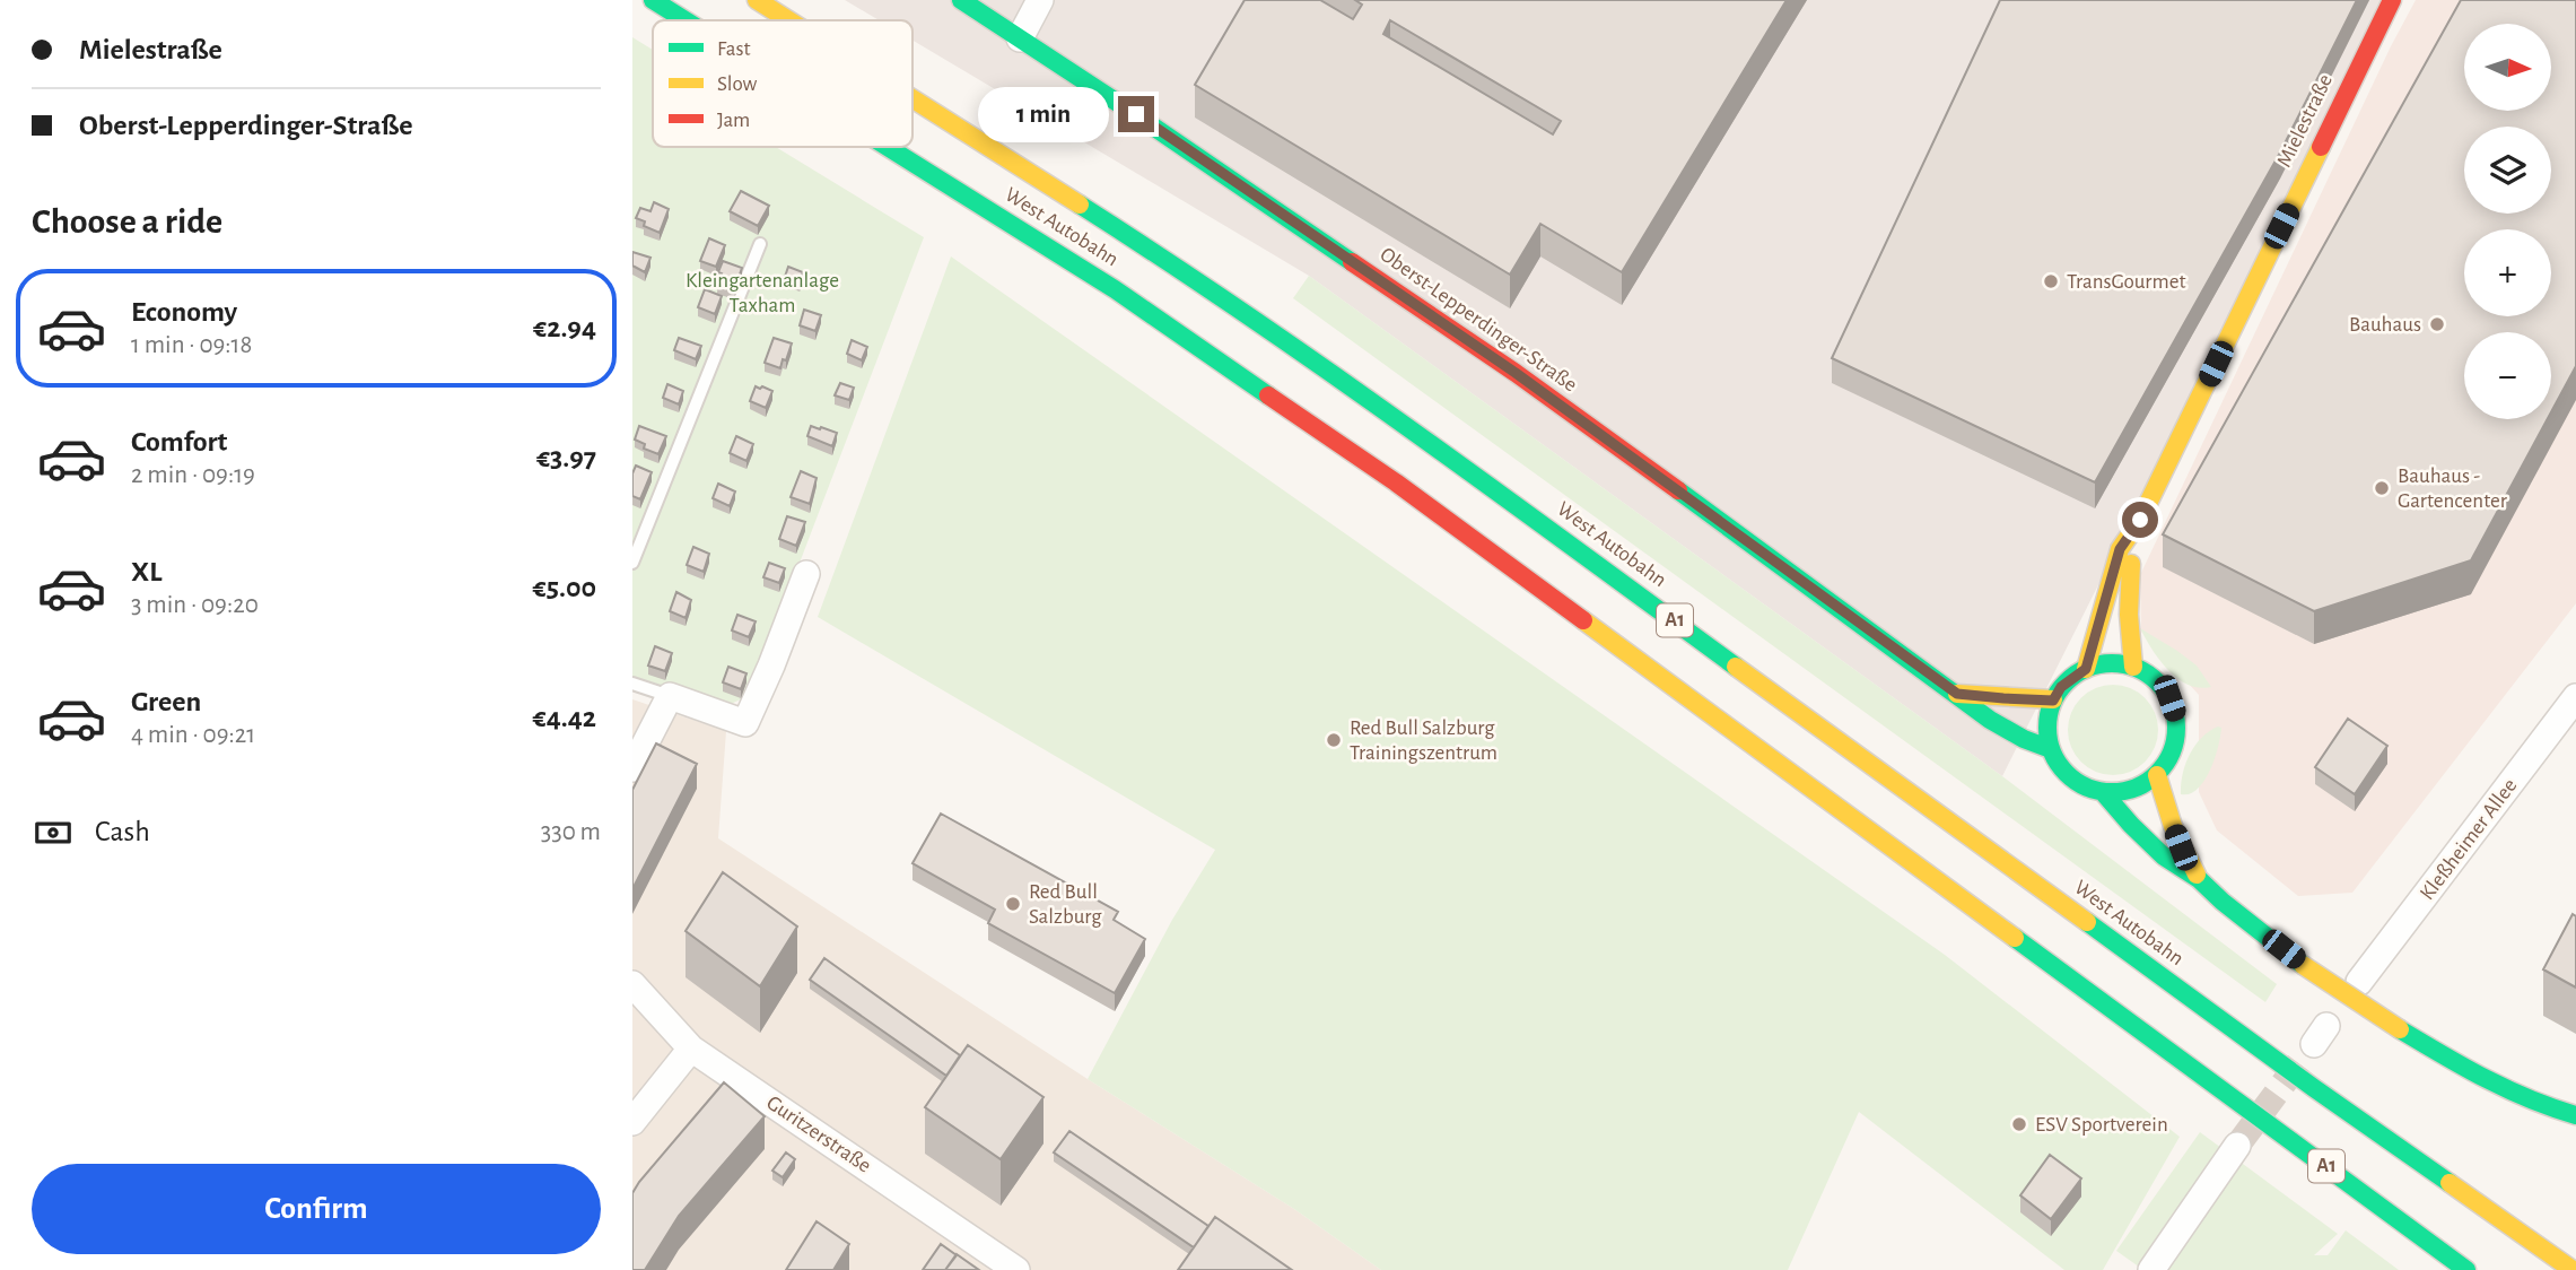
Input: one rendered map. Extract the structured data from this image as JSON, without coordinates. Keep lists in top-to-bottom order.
{
  "streets": {
    "main road": [
      "Mielestraße",
      "West Autobahn",
      "Oberst-Lepperdinger-Straße",
      "A1"
    ],
    "street": ["Kleßheimer Allee", "Guritzerstraße"]
  },
  "crossings": [
    ["Mielestraße", "Oberst-Lepperdinger-Straße"]
  ],
  "parks": ["Kleingartenanlage Taxham"],
  "places": [
    "TransGourmet",
    "Bauhaus",
    "Bauhaus - Gartencenter",
    "Red Bull Salzburg Trainingszentrum",
    "Red Bull Salzburg",
    "ESV Sportverein"
  ],
  "legend": ["Fast", "Slow", "Jam"],
  "north": "right",
  "page": {
    "banner": ["Mielestraße", "Oberst-Lepperdinger-Straße"],
    "map_buttons": ["+", "−"],
    "bubble": "1 min",
    "heading": "Choose a ride",
    "list": [
      {
        "name": "Economy",
        "note": "1 min · 09:18",
        "value": "€2.94"
      },
      {
        "name": "Comfort",
        "note": "2 min · 09:19",
        "value": "€3.97"
      },
      {
        "name": "XL",
        "note": "3 min · 09:20",
        "value": "€5.00"
      },
      {
        "name": "Green",
        "note": "4 min · 09:21",
        "value": "€4.42"
      }
    ],
    "pay": ["Cash", "330 m"],
    "buttons": "Confirm"
  }
}
